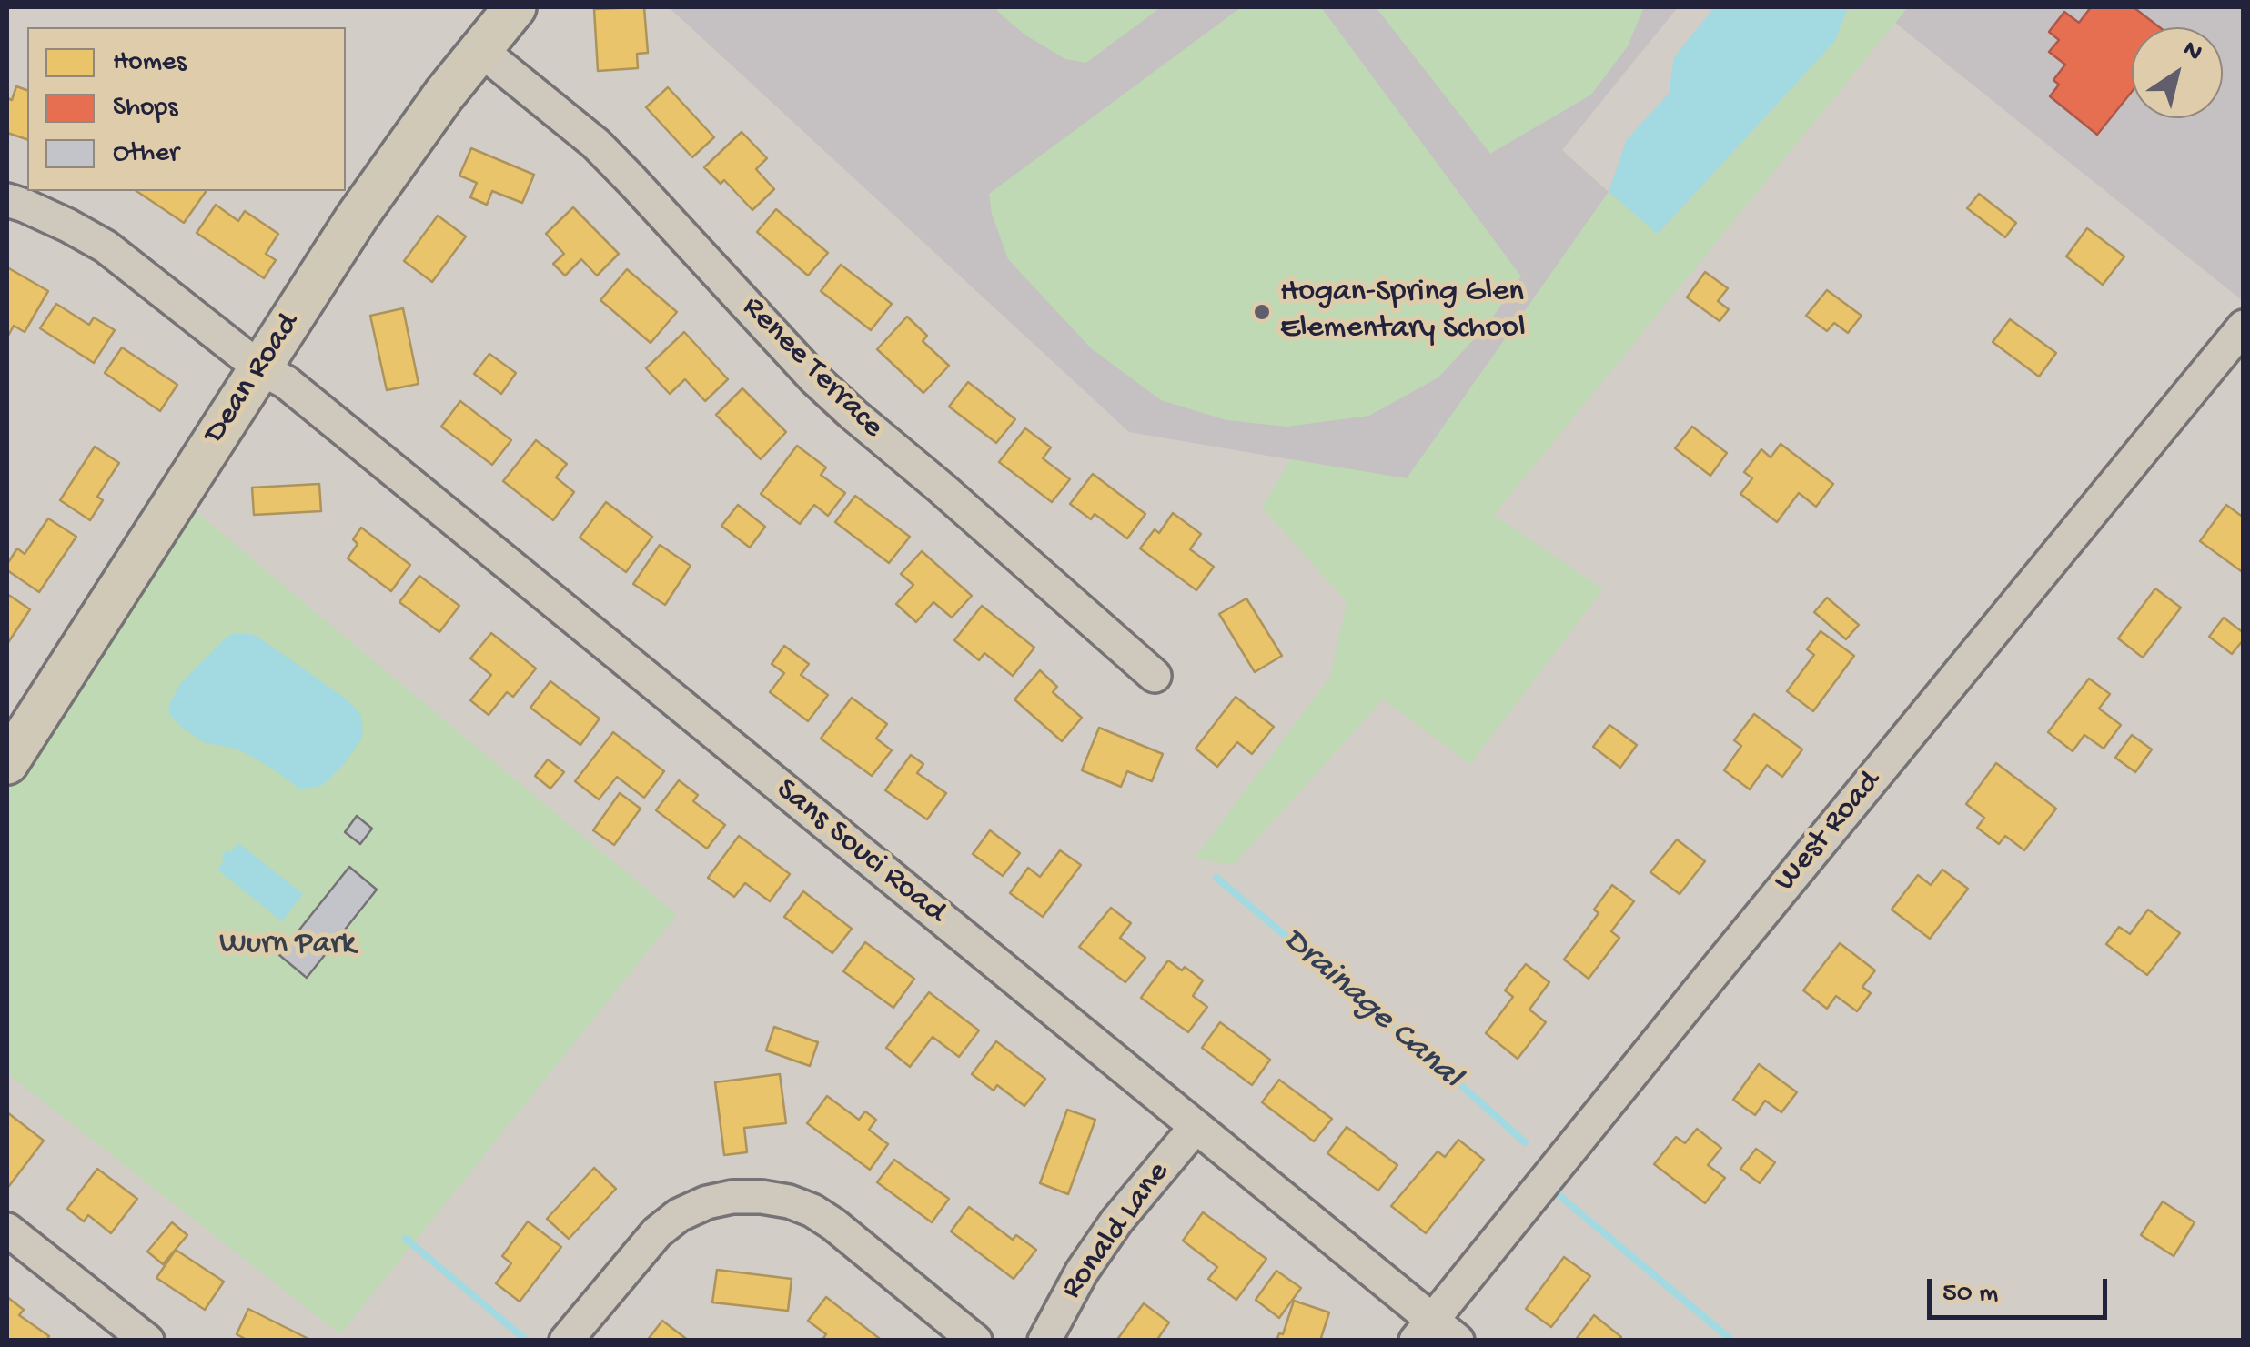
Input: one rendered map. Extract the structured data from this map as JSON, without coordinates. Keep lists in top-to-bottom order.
{
  "streets": {
    "main road": ["Dean Road"],
    "street": [
      "Renee Terrace",
      "West Road",
      "Sans Souci Road",
      "Ronald Lane"
    ]
  },
  "crossings": [
    ["Renee Terrace", "Dean Road"],
    ["Dean Road", "Sans Souci Road"],
    ["West Road", "Sans Souci Road"],
    ["Sans Souci Road", "Ronald Lane"]
  ],
  "water": ["Drainage Canal"],
  "parks": ["Wurn Park"],
  "places": ["Hogan-Spring Glen Elementary School"],
  "legend": ["Homes", "Shops", "Other"],
  "scale_bar": "50 m",
  "north": "top right"
}
